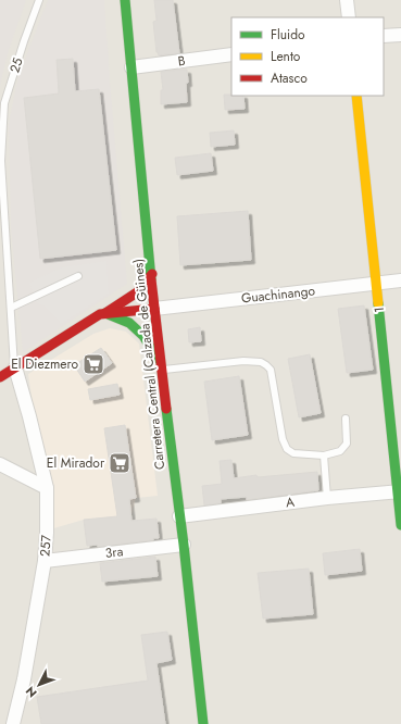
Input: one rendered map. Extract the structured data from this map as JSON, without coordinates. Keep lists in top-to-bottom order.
{
  "streets": {
    "main road": ["1", "Carretera Central (Calzada de Güines)"],
    "street": [
      "B",
      "Guachinango",
      "A",
      "257",
      "3ra"
    ],
    "lane": ["25"]
  },
  "crossings": [
    ["B", "Carretera Central (Calzada de Güines)"],
    ["25", "257"],
    ["Guachinango", "1"],
    ["Guachinango", "Carretera Central (Calzada de Güines)"],
    ["1", "A"],
    ["Carretera Central (Calzada de Güines)", "A"],
    ["Carretera Central (Calzada de Güines)", "3ra"],
    ["257", "3ra"]
  ],
  "places": {
    "supermarket": ["El Diezmero", "El Mirador"]
  },
  "legend": ["Fluido", "Lento", "Atasco"],
  "north": "bottom left"
}
